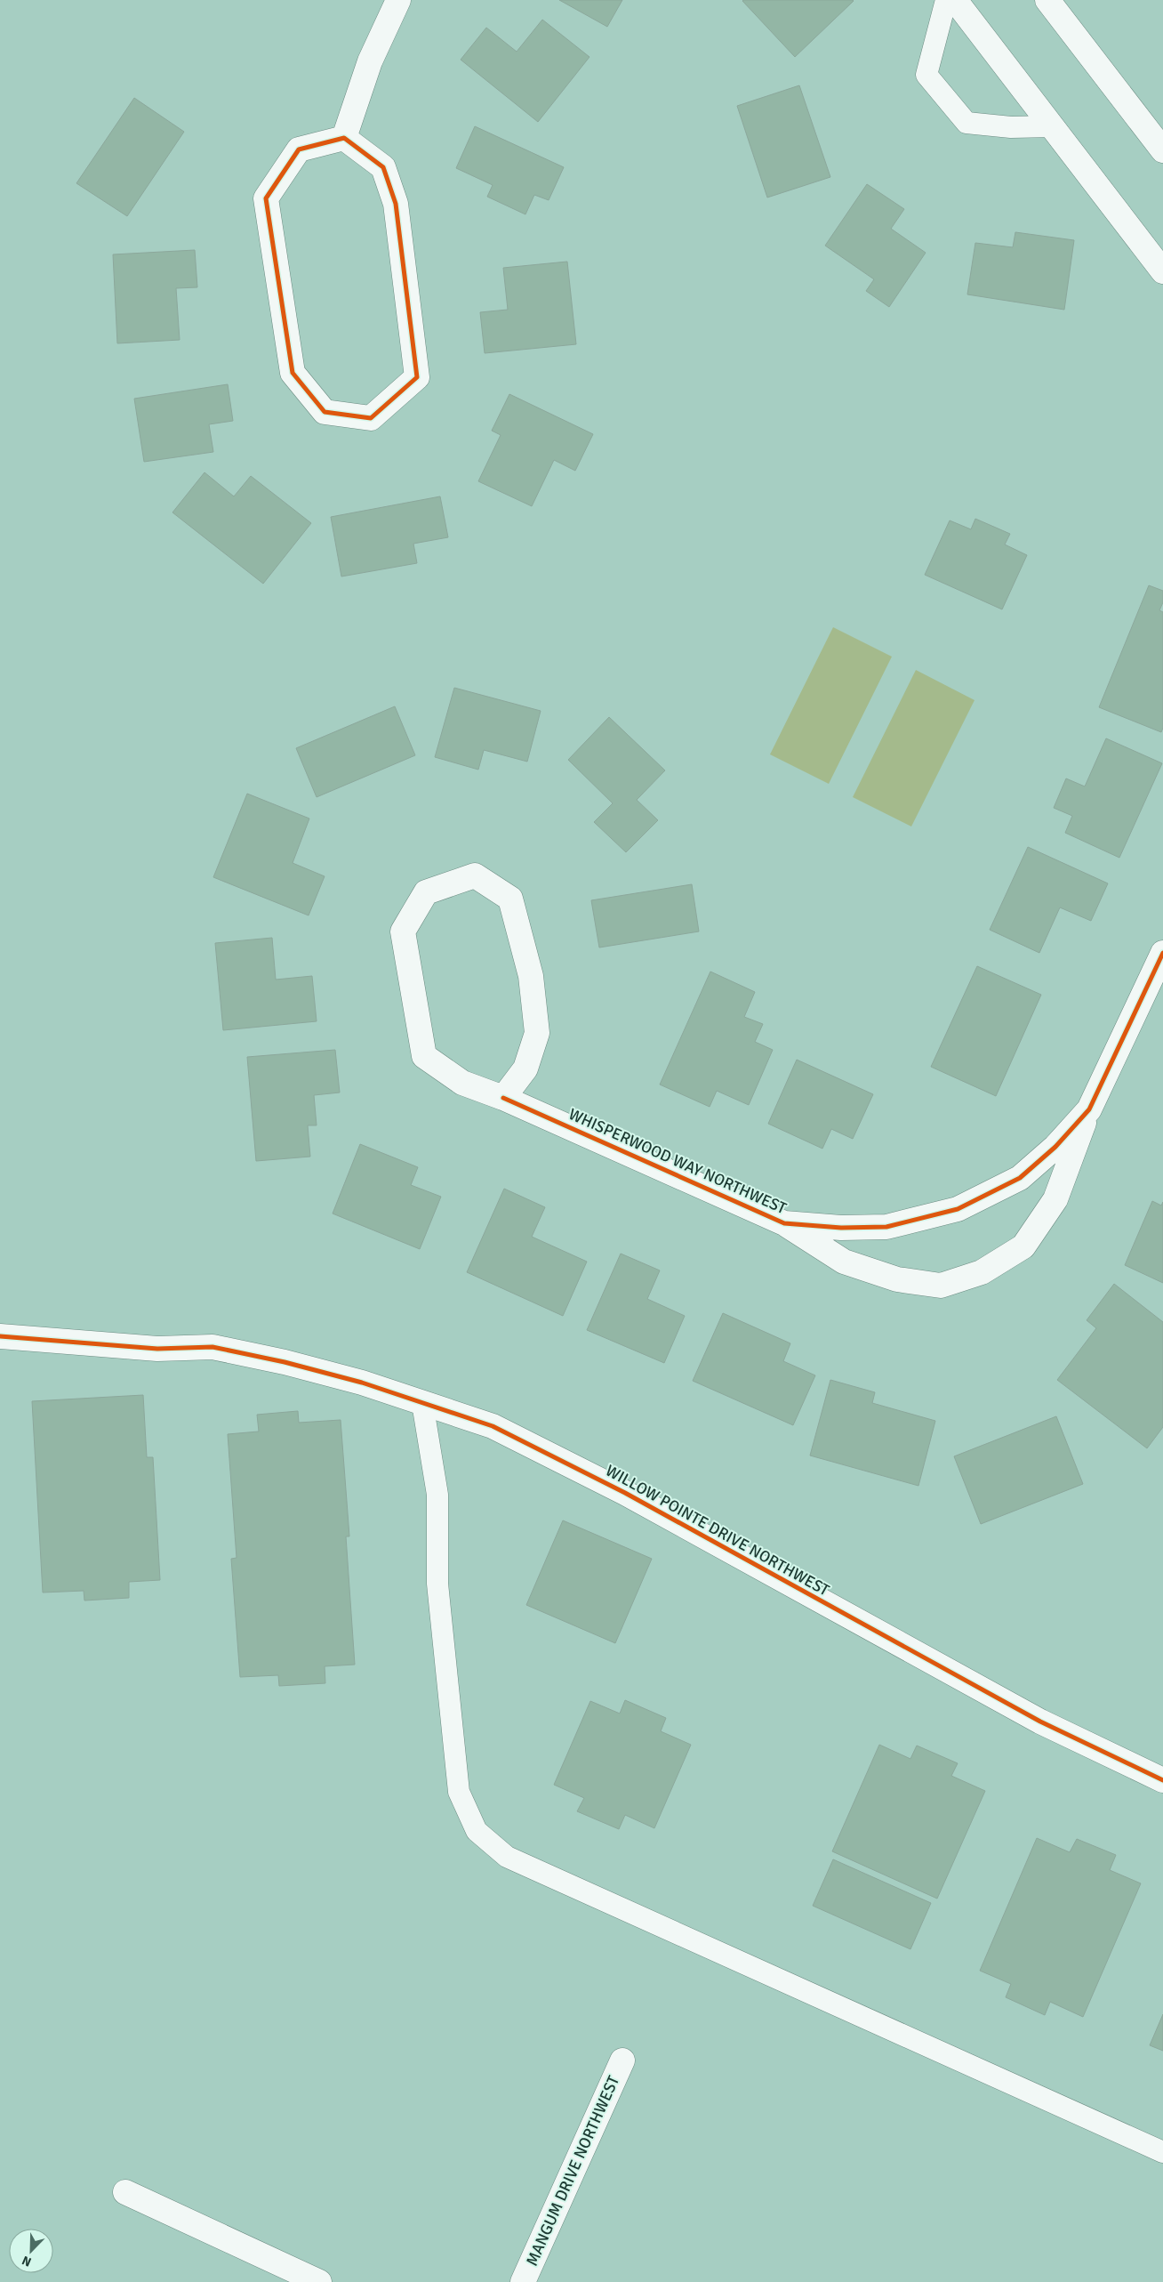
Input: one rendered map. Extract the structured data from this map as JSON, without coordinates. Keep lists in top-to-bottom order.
{
  "streets": {
    "street": ["WHISPERWOOD WAY NORTHWEST", "WILLOW POINTE DRIVE NORTHWEST", "MANGUM DRIVE NORTHWEST"]
  },
  "north": "bottom left"
}
